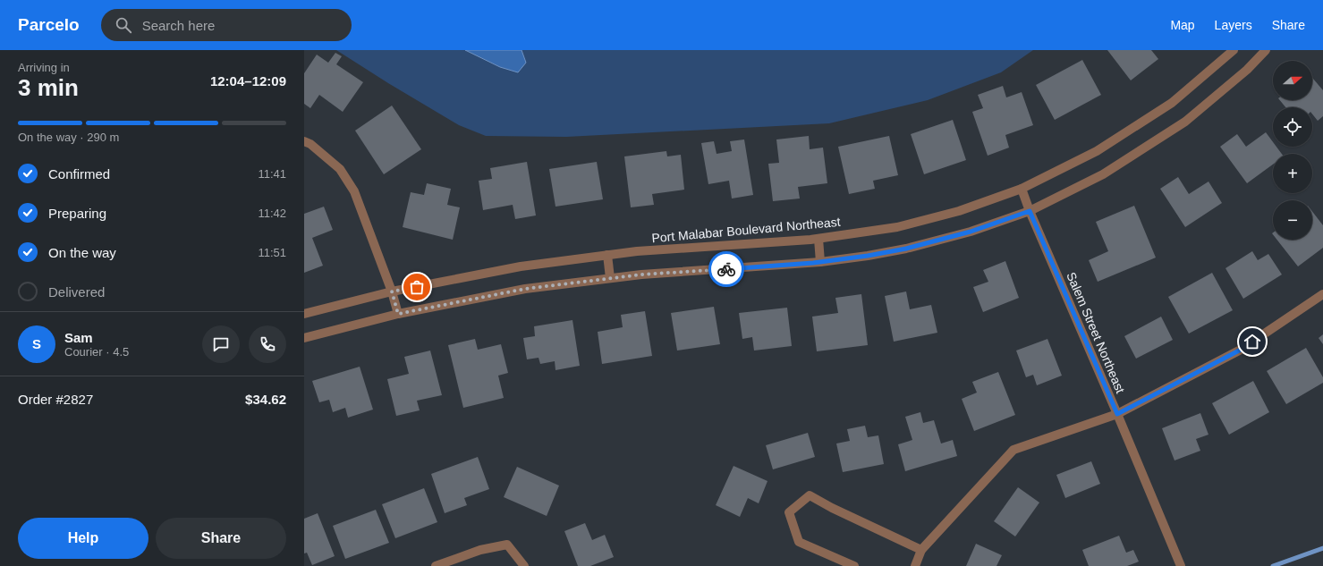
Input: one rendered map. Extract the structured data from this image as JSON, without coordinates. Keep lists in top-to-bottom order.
{
  "streets": {
    "street": ["Port Malabar Boulevard Northeast", "Salem Street Northeast"]
  },
  "crossings": [
    ["Port Malabar Boulevard Northeast", "Salem Street Northeast"]
  ],
  "north": "right",
  "page": {
    "header": "Parcelo",
    "search": "Search here",
    "nav": ["Map", "Layers", "Share"],
    "heading": ["3 min", "Arriving in", "12:04–12:09"],
    "panel": [
      "Sam",
      "Courier · 4.5",
      "Order #2827",
      "$34.62"
    ],
    "map_buttons": ["+", "−"],
    "bar": "On the way · 290 m",
    "list": [
      ["Confirmed", "11:41"],
      ["Preparing", "11:42"],
      ["On the way", "11:51"],
      "Delivered"
    ],
    "round": "S",
    "buttons": ["Help", "Share"]
  }
}
